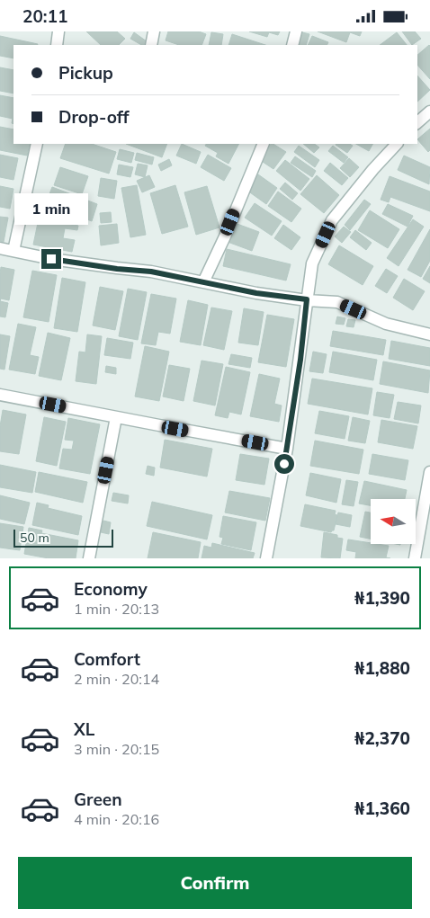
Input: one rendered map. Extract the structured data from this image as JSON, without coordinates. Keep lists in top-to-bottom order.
{
  "scale_bar": "50 m",
  "north": "left",
  "page": {
    "status": "20:11",
    "banner": ["Pickup", "Drop-off"],
    "bubble": "1 min",
    "scale": "50 m",
    "list": [
      {
        "name": "Economy",
        "note": "1 min · 20:13",
        "value": "₦1,390"
      },
      {
        "name": "Comfort",
        "note": "2 min · 20:14",
        "value": "₦1,880"
      },
      {
        "name": "XL",
        "note": "3 min · 20:15",
        "value": "₦2,370"
      },
      {
        "name": "Green",
        "note": "4 min · 20:16",
        "value": "₦1,360"
      }
    ],
    "buttons": "Confirm"
  }
}
